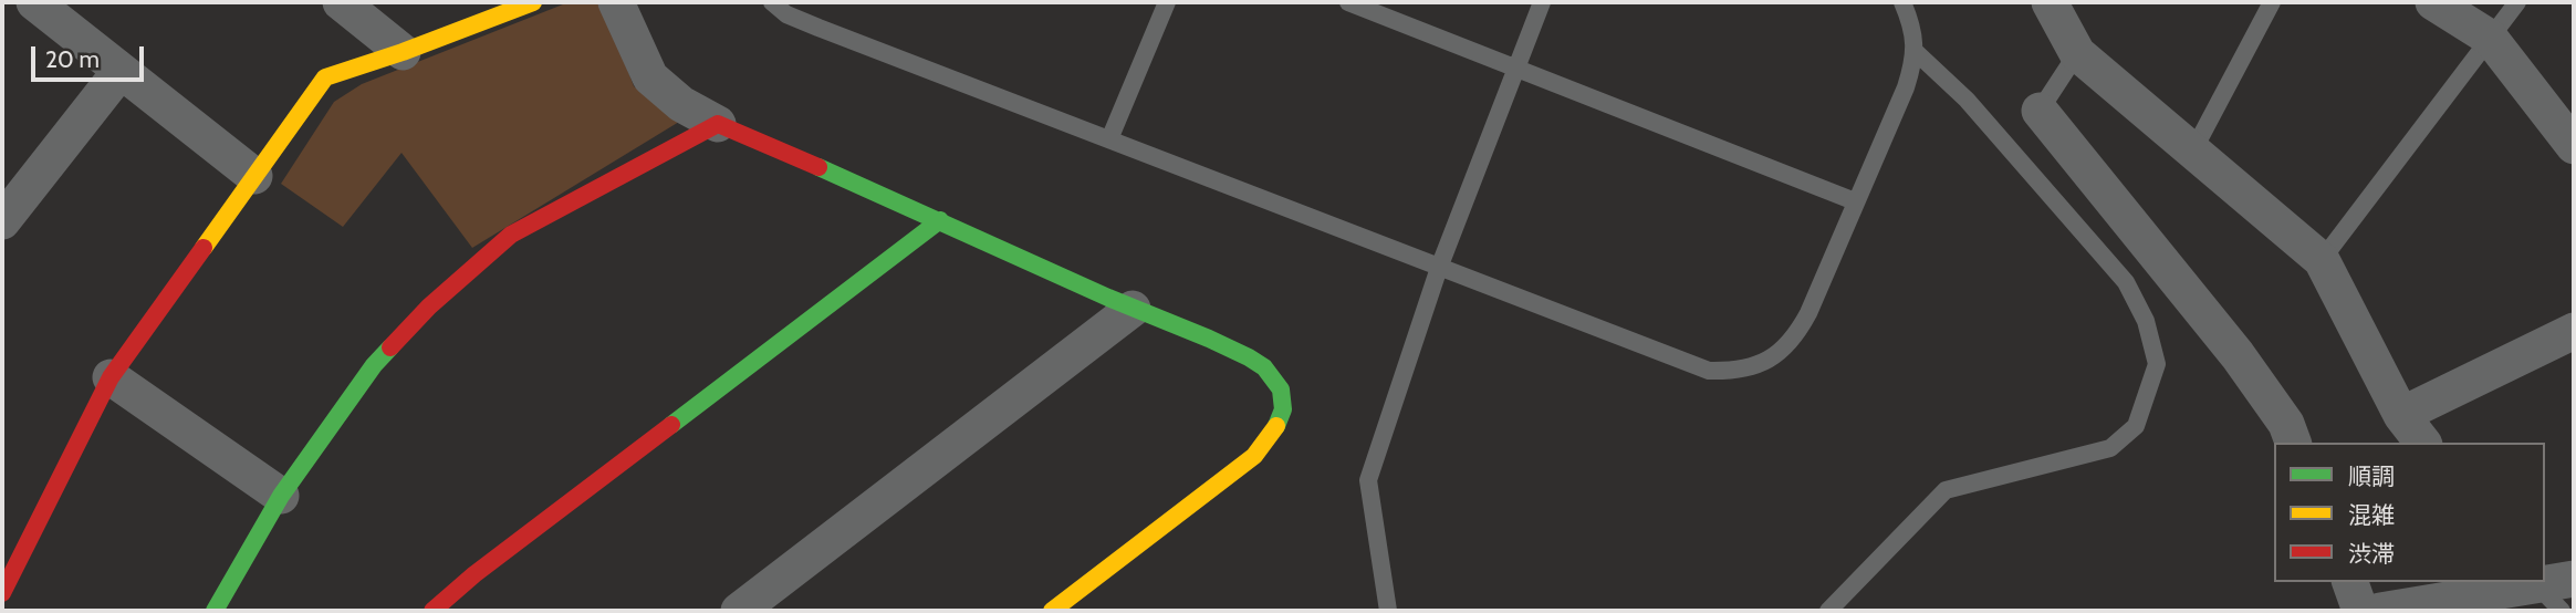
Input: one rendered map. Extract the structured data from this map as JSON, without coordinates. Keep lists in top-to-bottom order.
{
  "legend": ["順調", "混雑", "渋滞"],
  "scale_bar": "20 m"
}
